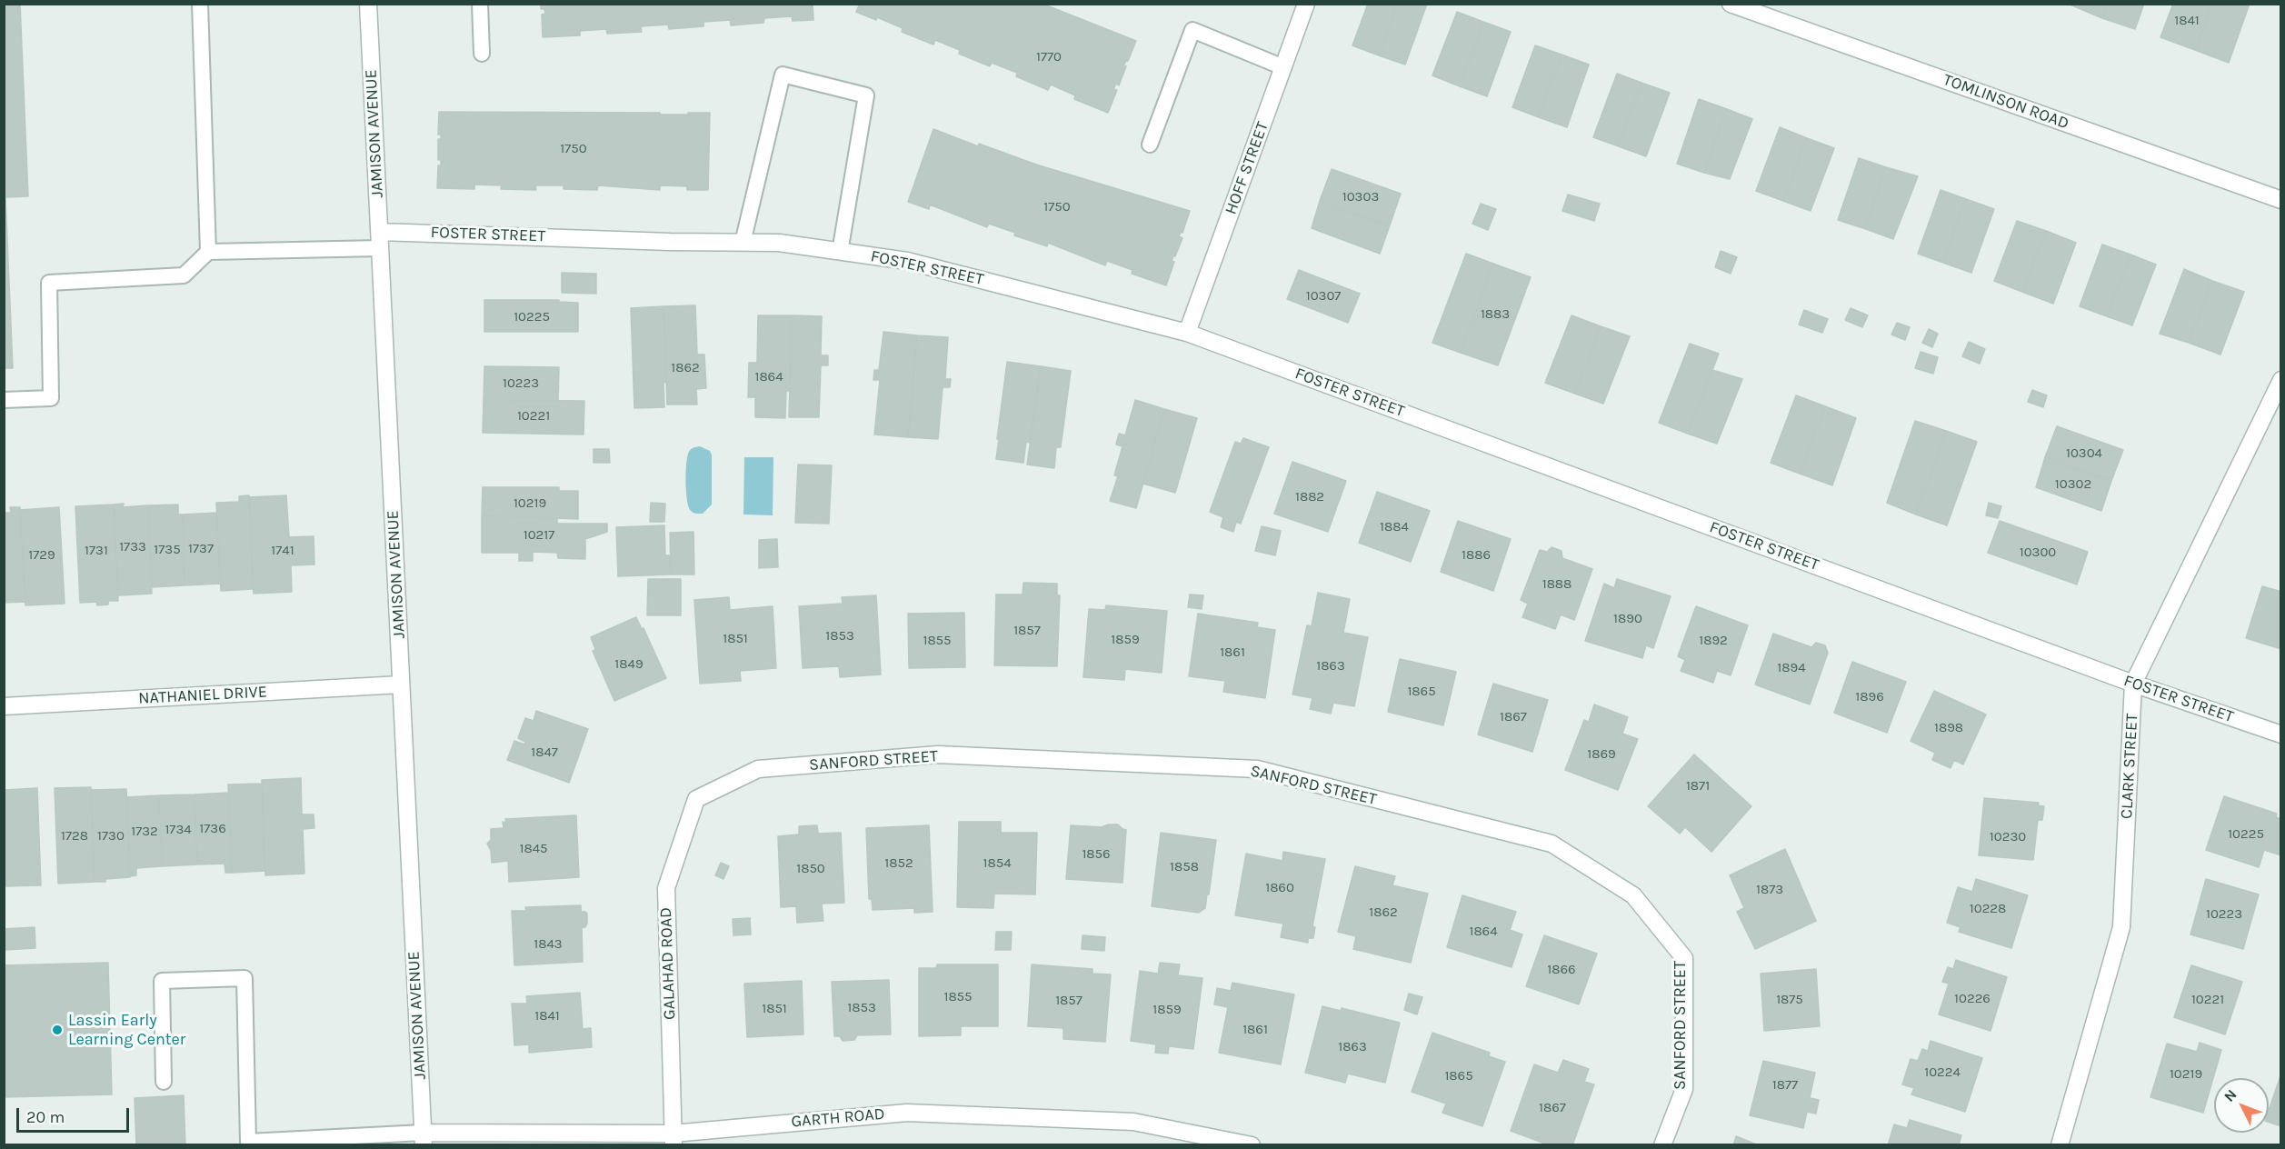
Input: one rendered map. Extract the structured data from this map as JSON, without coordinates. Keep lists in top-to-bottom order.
{
  "streets": {
    "street": [
      "TOMLINSON ROAD",
      "JAMISON AVENUE",
      "HOFF STREET",
      "FOSTER STREET",
      "NATHANIEL DRIVE",
      "SANFORD STREET",
      "CLARK STREET",
      "GALAHAD ROAD",
      "GARTH ROAD"
    ]
  },
  "crossings": [
    ["JAMISON AVENUE", "FOSTER STREET"],
    ["JAMISON AVENUE", "NATHANIEL DRIVE"],
    ["JAMISON AVENUE", "GARTH ROAD"],
    ["HOFF STREET", "FOSTER STREET"],
    ["FOSTER STREET", "CLARK STREET"],
    ["SANFORD STREET", "GALAHAD ROAD"],
    ["GALAHAD ROAD", "GARTH ROAD"]
  ],
  "places": ["Lassin Early Learning Center"],
  "house_numbers": [
    "1841",
    "1770",
    "1750",
    "10303",
    "1750",
    "10307",
    "1883",
    "10225",
    "1862",
    "1864",
    "10223",
    "10221",
    "10304",
    "10302",
    "1882",
    "10219",
    "1884",
    "10217",
    "1733",
    "1737",
    "1735",
    "1731",
    "1741",
    "10300",
    "1729",
    "1886",
    "1888",
    "1890",
    "1857",
    "1853",
    "1851",
    "1859",
    "1855",
    "1892",
    "1861",
    "1849",
    "1863",
    "1894",
    "1865",
    "1896",
    "1867",
    "1898",
    "1847",
    "1869",
    "1871",
    "1736",
    "1734",
    "1732",
    "10225",
    "1728",
    "1730",
    "10230",
    "1845",
    "1856",
    "1852",
    "1854",
    "1858",
    "1850",
    "1860",
    "1873",
    "10228",
    "1862",
    "10223",
    "1864",
    "1843",
    "1866",
    "1855",
    "10226",
    "1875",
    "10221",
    "1857",
    "1853",
    "1851",
    "1859",
    "1841",
    "1861",
    "1863",
    "10224",
    "10219",
    "1865",
    "1877",
    "1867"
  ],
  "scale_bar": "20 m",
  "north": "top left"
}
